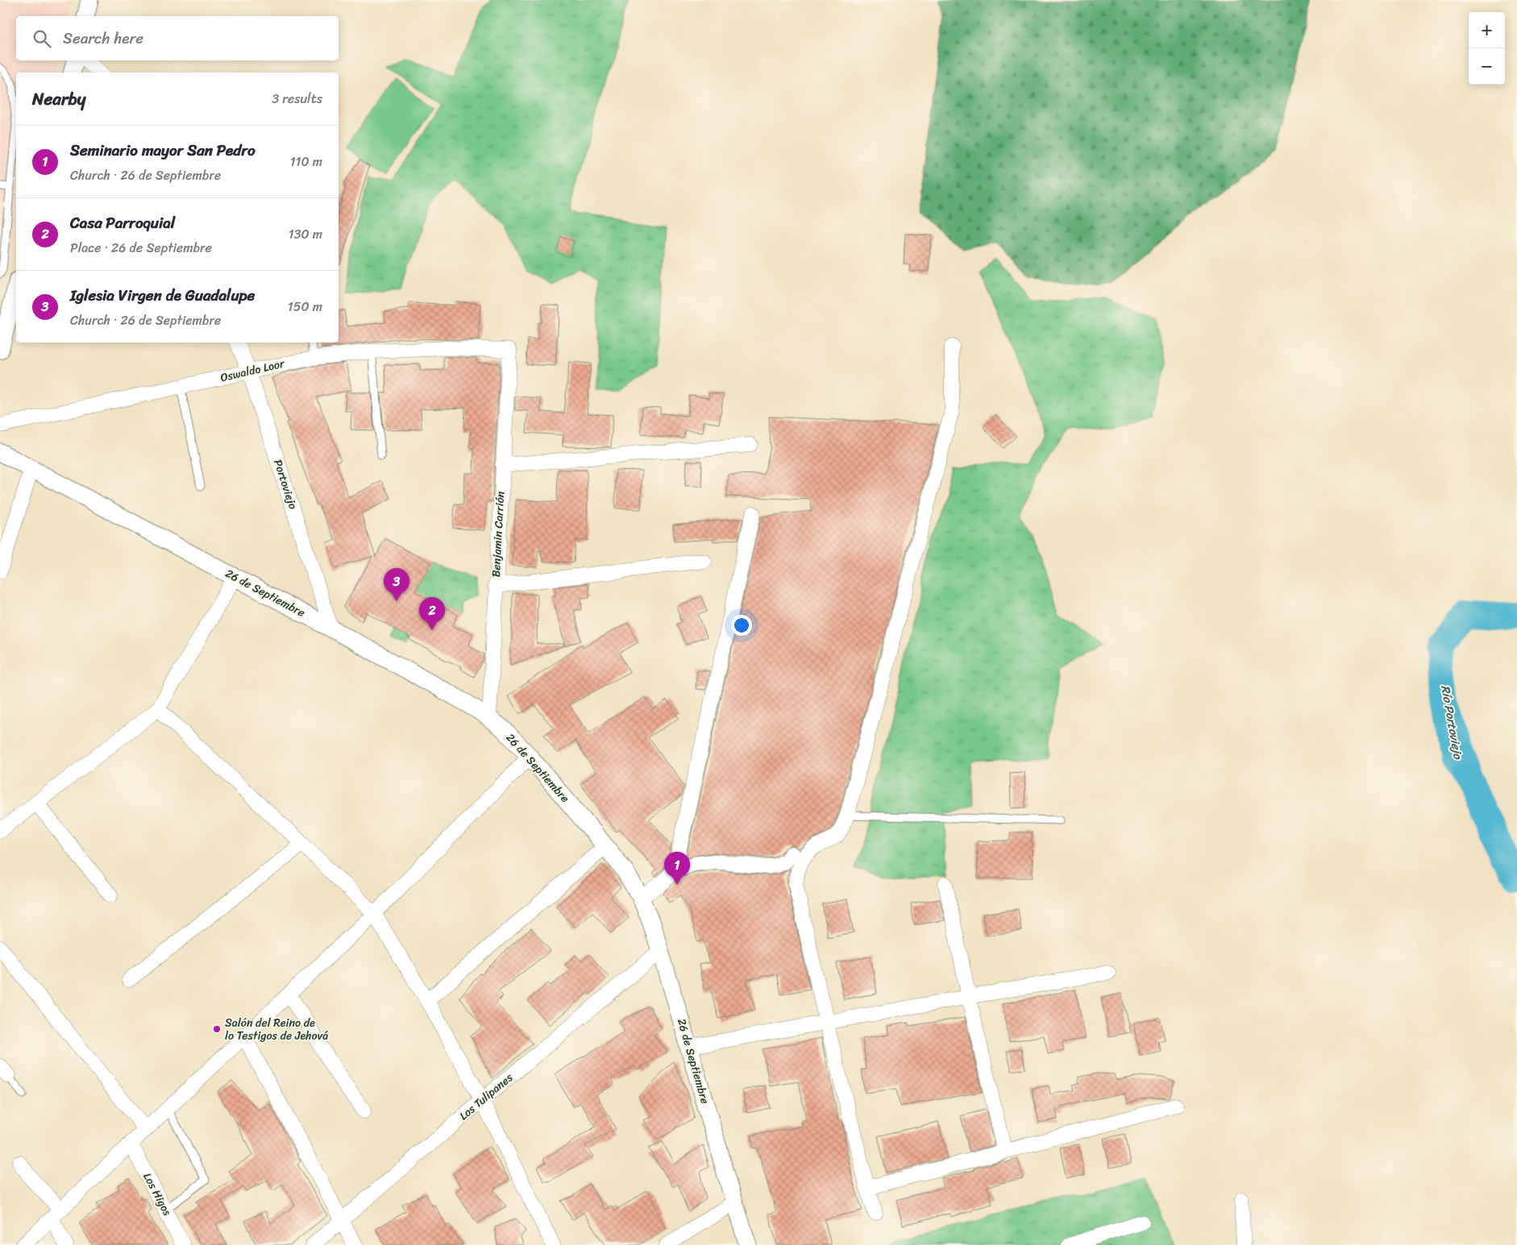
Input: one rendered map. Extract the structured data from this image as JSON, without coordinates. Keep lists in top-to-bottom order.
{
  "streets": {
    "street": [
      "Oswaldo Loor",
      "Portoviejo",
      "Benjamin Carrión",
      "26 de Septiembre",
      "Los Tulipanes",
      "Los Higos"
    ]
  },
  "crossings": [
    ["Oswaldo Loor", "Portoviejo"],
    ["Oswaldo Loor", "Benjamin Carrión"],
    ["Portoviejo", "26 de Septiembre"],
    ["Benjamin Carrión", "26 de Septiembre"],
    ["26 de Septiembre", "Los Tulipanes"]
  ],
  "water": ["Río Portoviejo"],
  "places": ["Salón del Reino de lo Testigos de Jehová"],
  "page": {
    "map_buttons": ["+", "−"],
    "search": "Search here",
    "heading": ["Nearby", "3 results"],
    "list": [
      {
        "mark": "1",
        "name": "Seminario mayor San Pedro",
        "note": "Church · 26 de Septiembre",
        "value": "110 m"
      },
      {
        "mark": "2",
        "name": "Casa Parroquial",
        "note": "Place · 26 de Septiembre",
        "value": "130 m"
      },
      {
        "mark": "3",
        "name": "Iglesia Virgen de Guadalupe",
        "note": "Church · 26 de Septiembre",
        "value": "150 m"
      }
    ],
    "pins": ["3", "2", "1"]
  }
}
